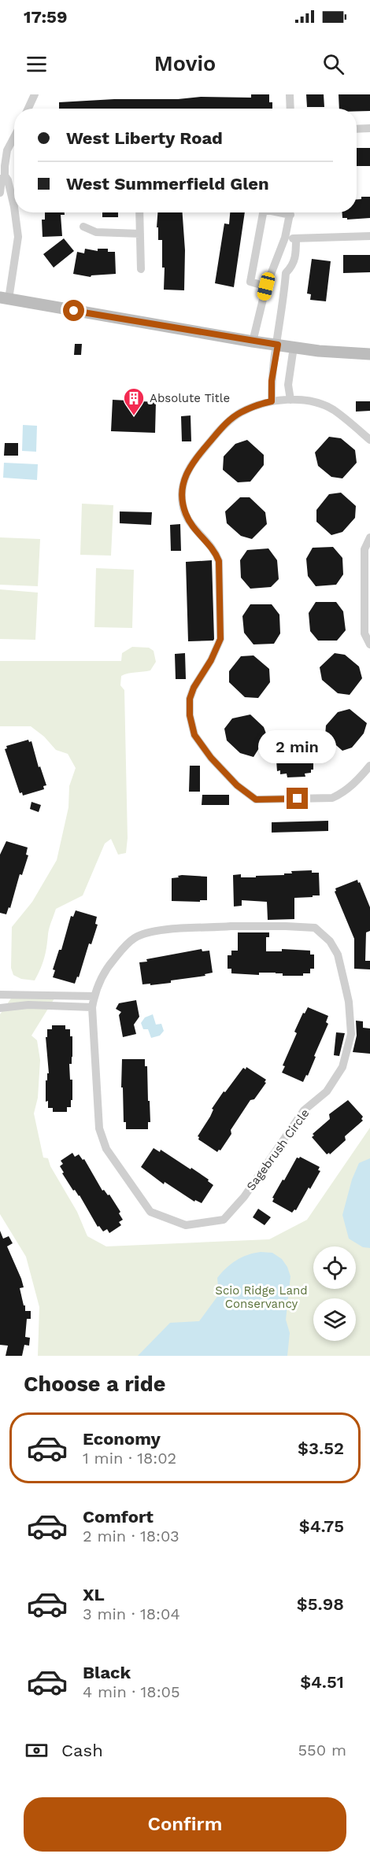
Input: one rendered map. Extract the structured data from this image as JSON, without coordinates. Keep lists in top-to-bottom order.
{
  "streets": {
    "street": ["Sagebrush Circle"]
  },
  "parks": ["Scio Ridge Land Conservancy"],
  "places": {
    "building": ["Absolute Title"]
  },
  "page": {
    "status": "17:59",
    "header": "Movio",
    "banner": ["West Liberty Road", "West Summerfield Glen"],
    "bubble": "2 min",
    "heading": "Choose a ride",
    "list": [
      {
        "name": "Economy",
        "note": "1 min · 18:02",
        "value": "$3.52"
      },
      {
        "name": "Comfort",
        "note": "2 min · 18:03",
        "value": "$4.75"
      },
      {
        "name": "XL",
        "note": "3 min · 18:04",
        "value": "$5.98"
      },
      {
        "name": "Black",
        "note": "4 min · 18:05",
        "value": "$4.51"
      }
    ],
    "pay": ["Cash", "550 m"],
    "buttons": "Confirm"
  }
}
